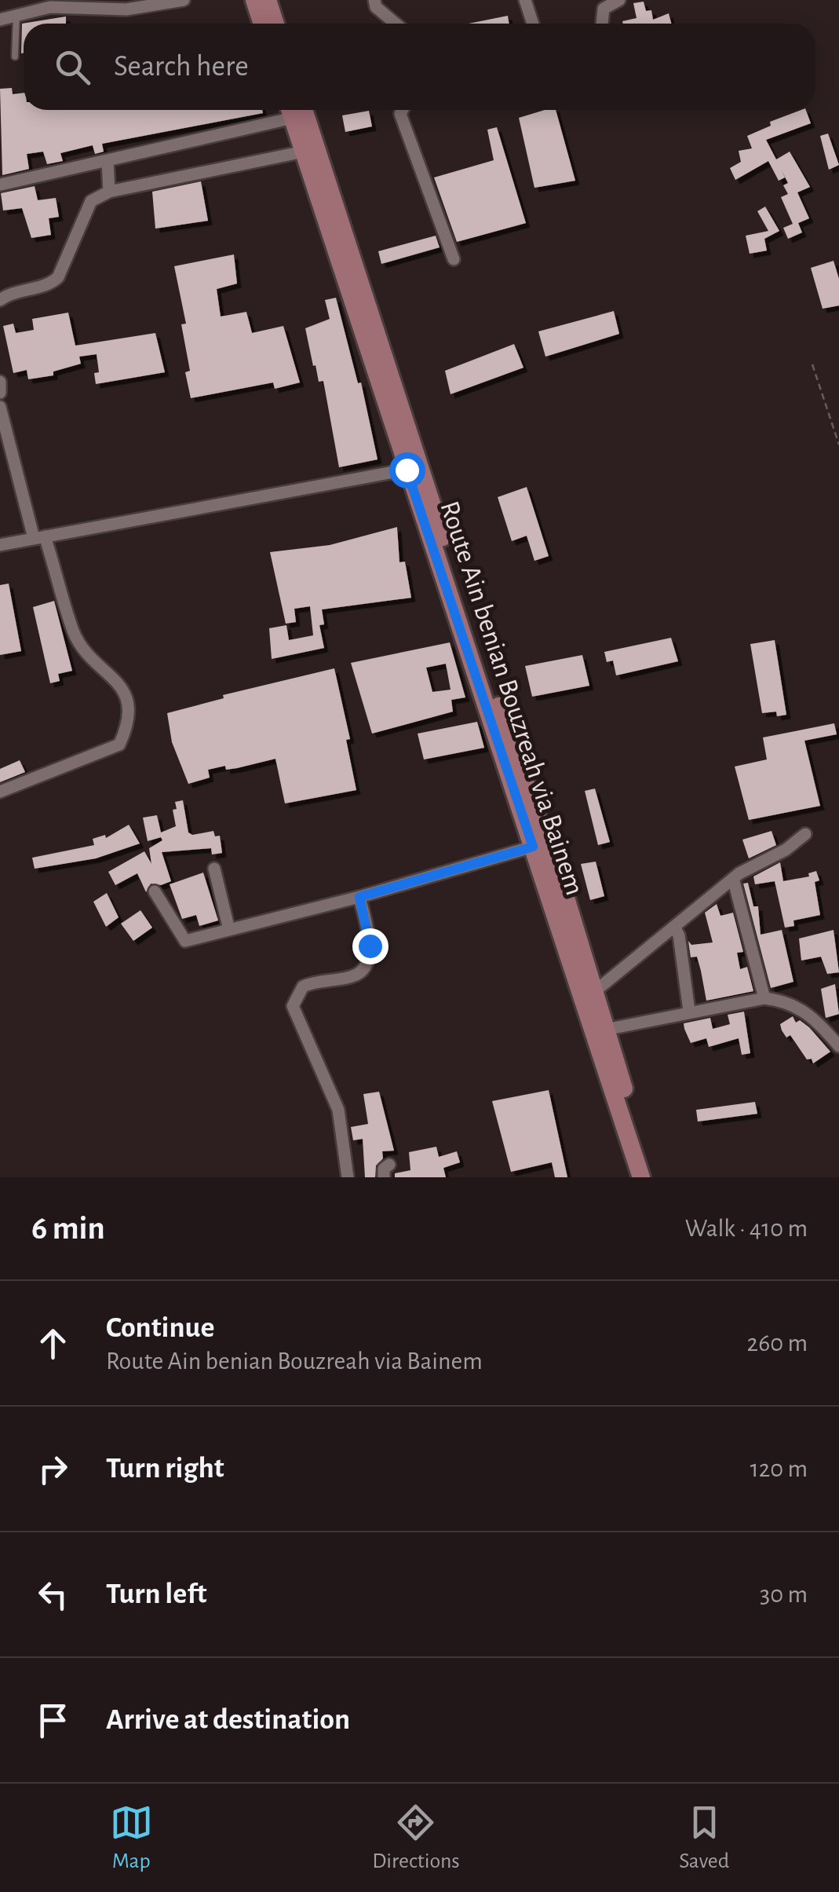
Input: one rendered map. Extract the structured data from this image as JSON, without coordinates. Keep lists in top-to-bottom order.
{
  "streets": {
    "main road": ["Route Ain benian Bouzreah via Bainem"]
  },
  "page": {
    "search": "Search here",
    "heading": ["6 min", "Walk · 410 m"],
    "list": [
      ["Continue", "Route Ain benian Bouzreah via Bainem", "260 m"],
      ["Turn right", "120 m"],
      ["Turn left", "30 m"],
      "Arrive at destination"
    ],
    "nav": ["Map", "Directions", "Saved"]
  }
}
